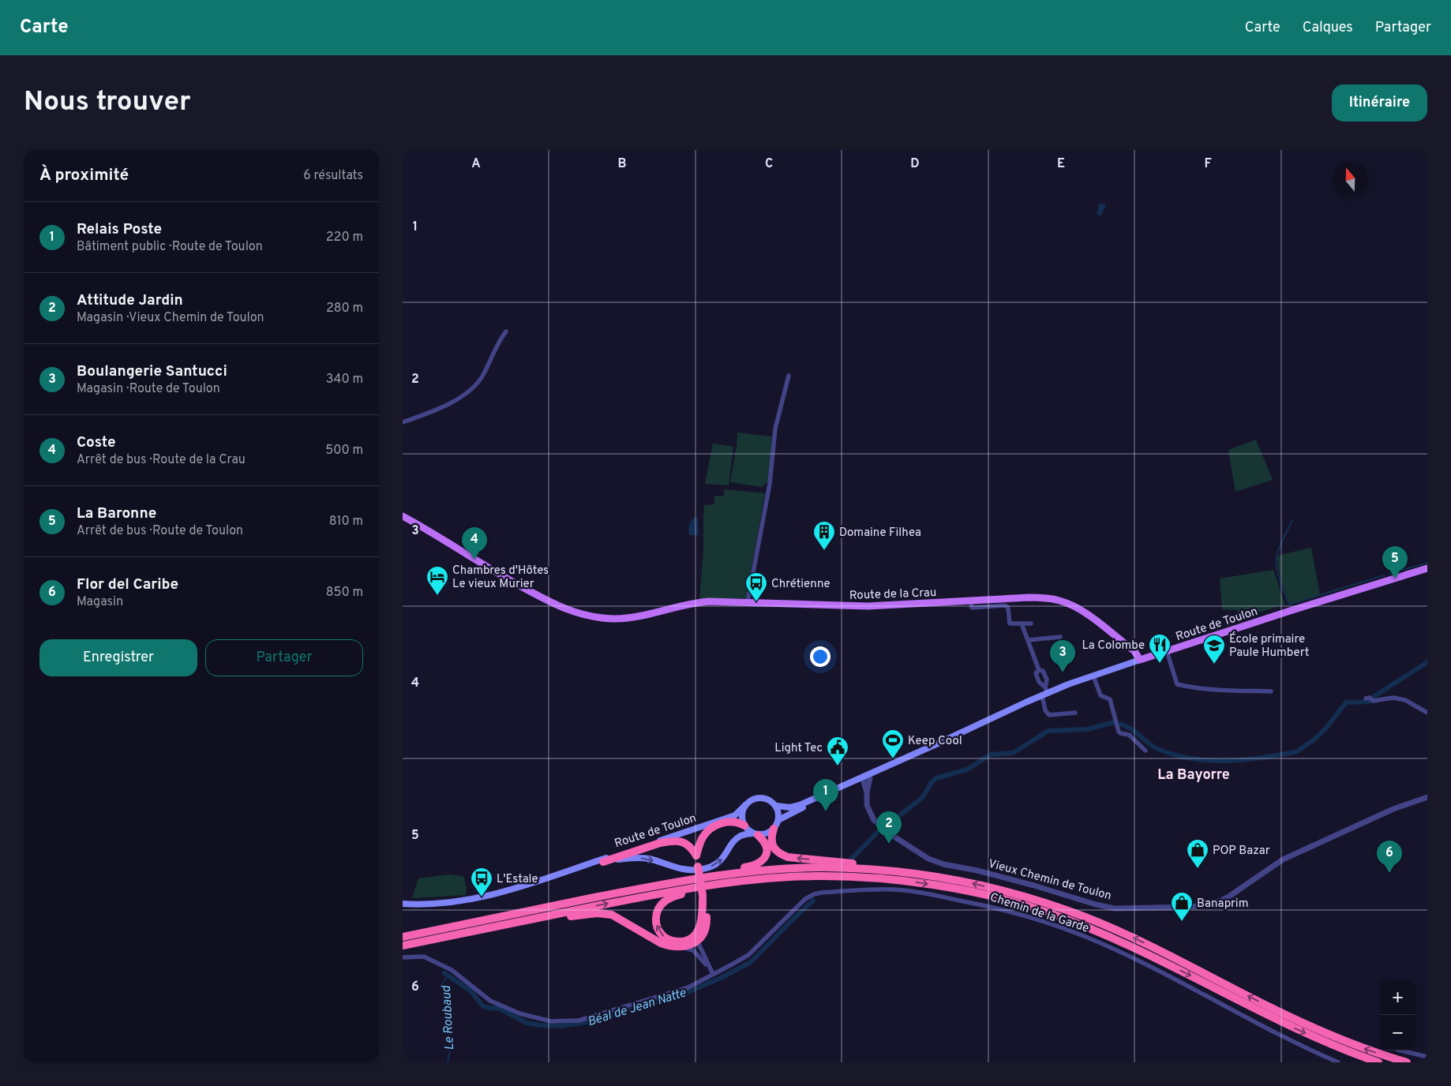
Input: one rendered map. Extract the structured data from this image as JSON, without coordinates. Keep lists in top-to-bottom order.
{
  "streets": {
    "main road": ["Route de la Crau", "Route de Toulon"],
    "street": ["Vieux Chemin de Toulon", "Chemin de la Garde"]
  },
  "crossings": [
    ["Route de la Crau", "Route de Toulon"],
    ["Route de Toulon", "Vieux Chemin de Toulon"]
  ],
  "districts": ["La Bayorre"],
  "water": ["Béal de Jean Natte", "Le Roubaud"],
  "places": {
    "building": ["Domaine Filhea"],
    "hotel": ["Chambres d'Hôtes Le vieux Murier"],
    "bus stop": ["Chrétienne", "L'Estale"],
    "restaurant": ["La Colombe"],
    "school or university": ["École primaire Paule Humbert"],
    "sports": ["Keep Cool"],
    "public building": ["Light Tec"],
    "shop": ["POP Bazar", "Banaprim"]
  },
  "north": "top",
  "page": {
    "header": "Carte",
    "nav": ["Carte", "Calques", "Partager"],
    "buttons": [
      "Itinéraire",
      ["Enregistrer", "Partager"]
    ],
    "title": "Nous trouver",
    "heading": ["À proximité", "6 résultats"],
    "list": [
      {
        "mark": "1",
        "name": "Relais Poste",
        "note": "Bâtiment public · Route de Toulon",
        "value": "220 m"
      },
      {
        "mark": "2",
        "name": "Attitude Jardin",
        "note": "Magasin · Vieux Chemin de Toulon",
        "value": "280 m"
      },
      {
        "mark": "3",
        "name": "Boulangerie Santucci",
        "note": "Magasin · Route de Toulon",
        "value": "340 m"
      },
      {
        "mark": "4",
        "name": "Coste",
        "note": "Arrêt de bus · Route de la Crau",
        "value": "500 m"
      },
      {
        "mark": "5",
        "name": "La Baronne",
        "note": "Arrêt de bus · Route de Toulon",
        "value": "810 m"
      },
      {
        "mark": "6",
        "name": "Flor del Caribe",
        "note": "Magasin",
        "value": "850 m"
      }
    ],
    "pins": [
      "4",
      "5",
      "3",
      "1",
      "2",
      "6"
    ],
    "map_buttons": ["+", "−"]
  },
  "grid": {
    "columns": [
      "A",
      "B",
      "C",
      "D",
      "E",
      "F"
    ],
    "rows": [
      "1",
      "2",
      "3",
      "4",
      "5",
      "6"
    ]
  }
}
